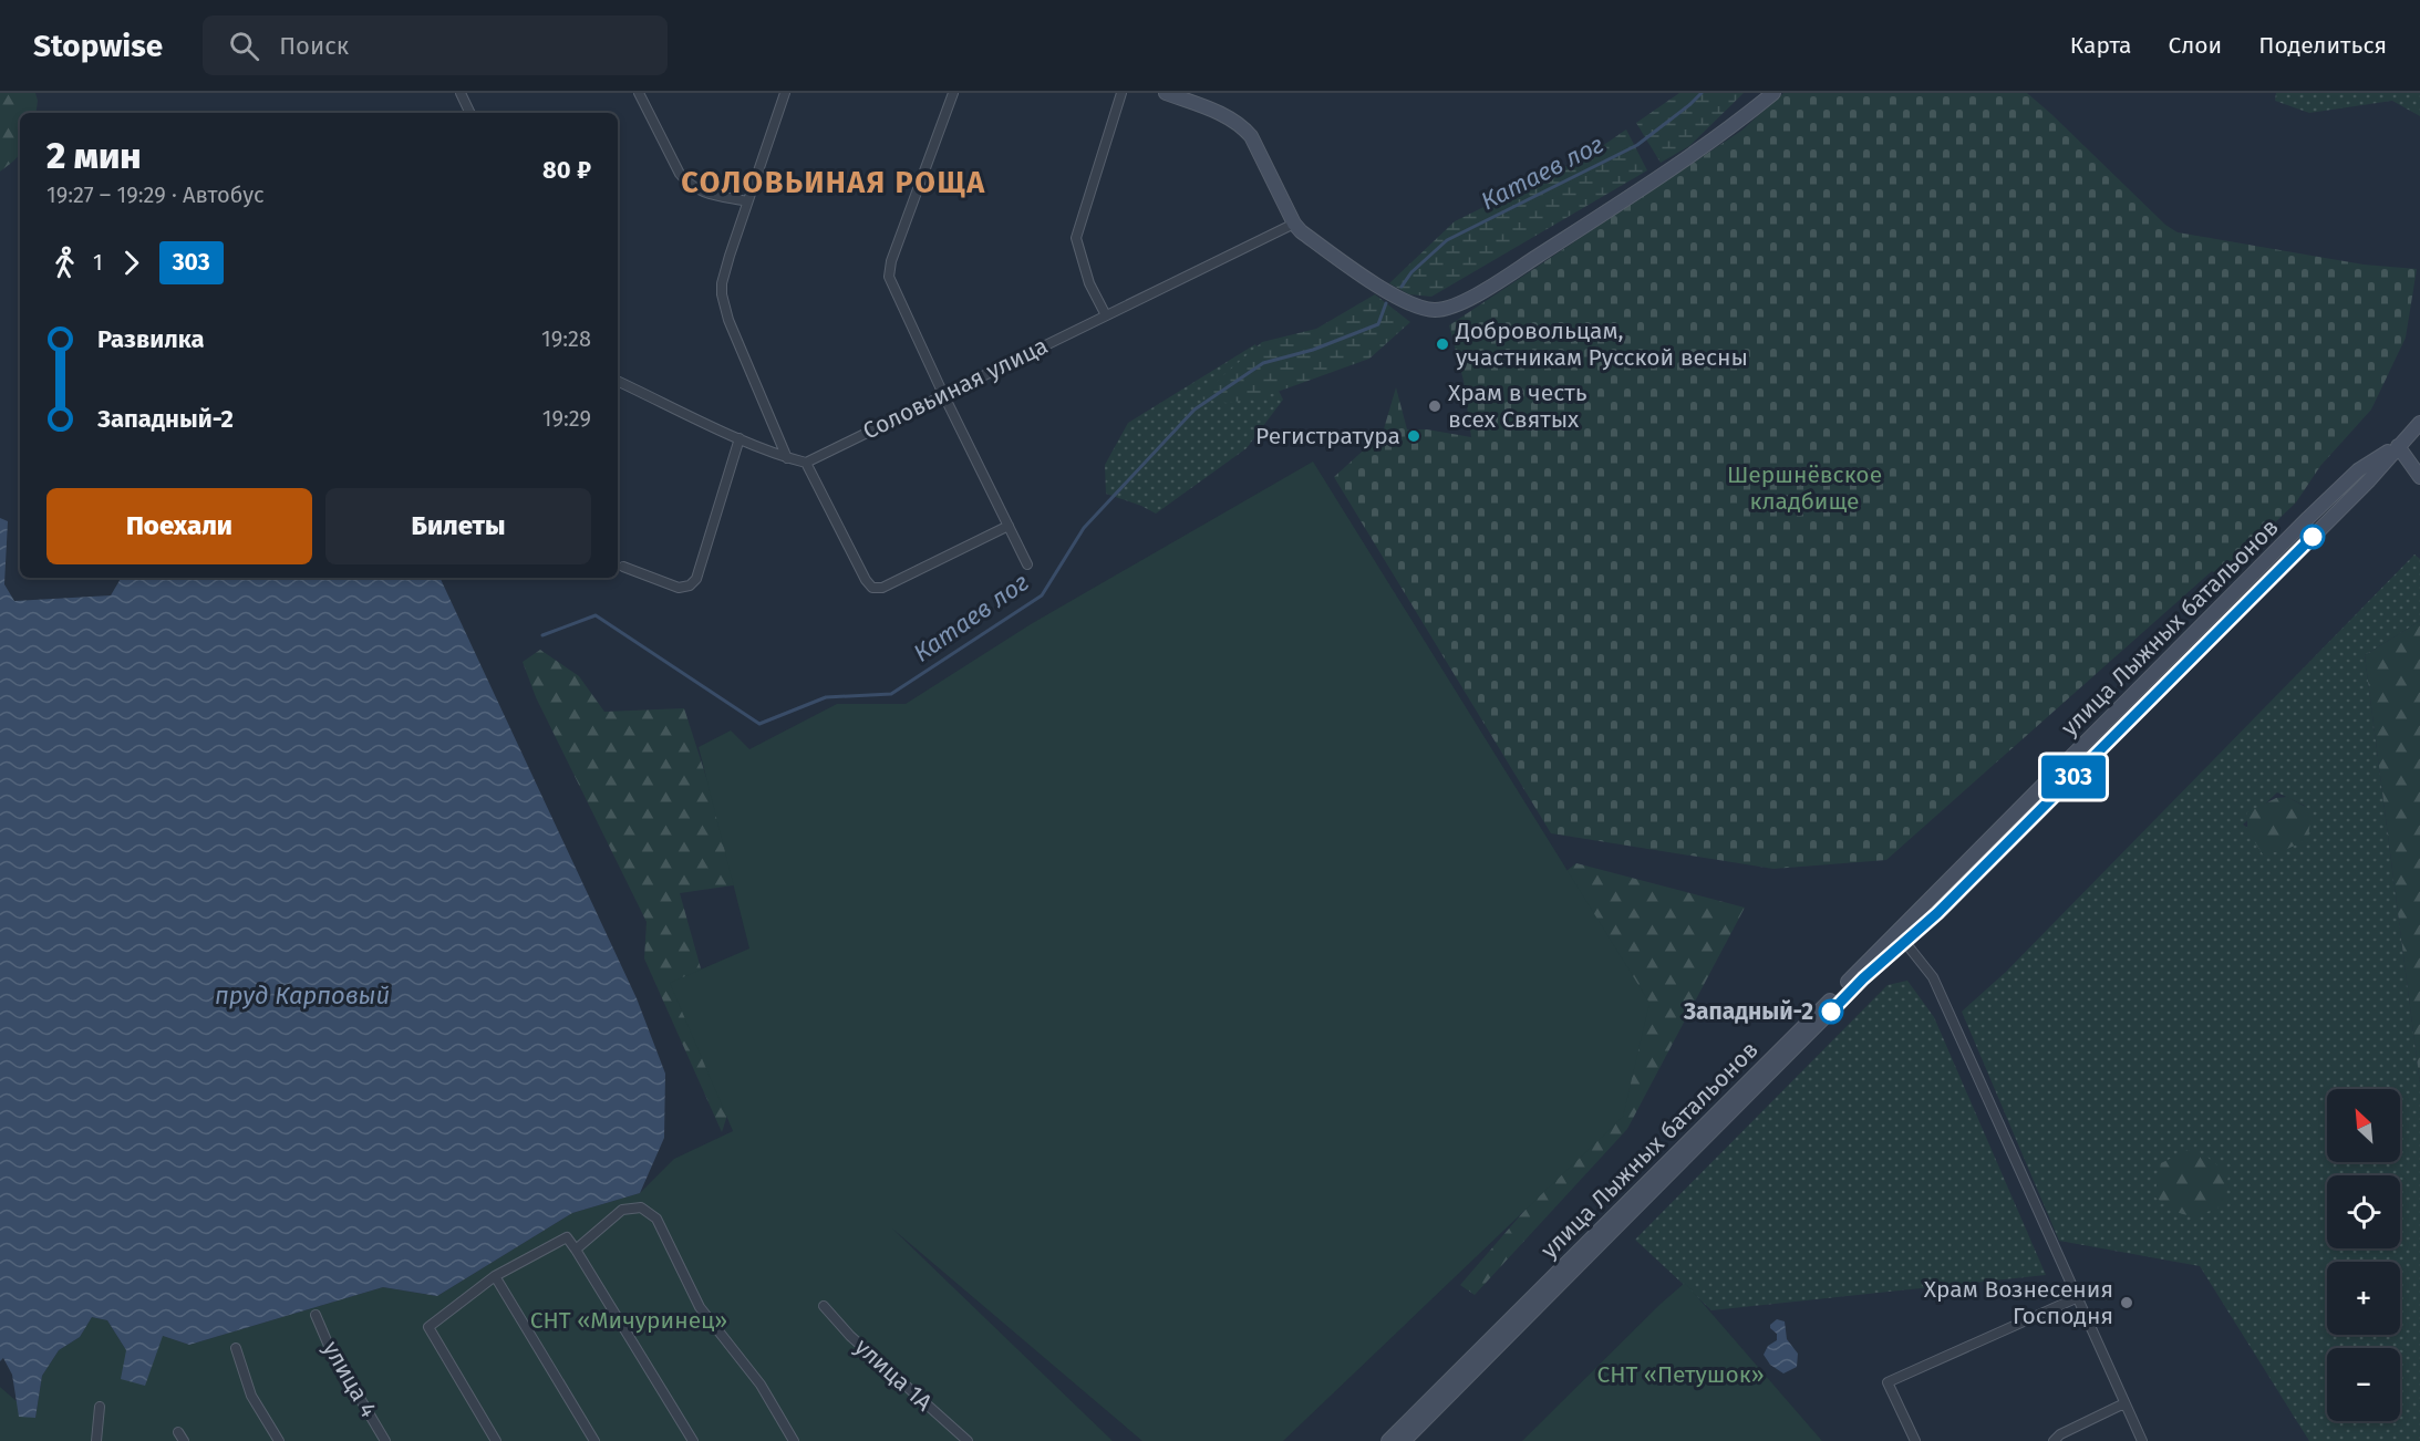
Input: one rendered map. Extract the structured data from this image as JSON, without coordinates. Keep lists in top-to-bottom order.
{
  "streets": {
    "main road": ["улица Лыжных батальонов"],
    "street": ["Соловьиная улица", "улица 1А", "улица 4"]
  },
  "districts": ["СОЛОВЬИНАЯ РОЩА"],
  "water": ["Катаев лог", "пруд Карповый"],
  "parks": ["Шершнёвское кладбище", "СНТ «Мичуринец»", "СНТ «Петушок»"],
  "places": [
    "Добровольцам, участникам Русской весны",
    "Храм в честь всех Святых",
    "Регистратура",
    "Западный-2",
    "Храм Вознесения Господня"
  ],
  "lines": ["bus line 303"],
  "north": "top left",
  "page": {
    "header": "Stopwise",
    "search": "Поиск",
    "nav": ["Карта", "Слои", "Поделиться"],
    "on_map": "303",
    "heading": ["2 мин", "19:27 – 19:29 · Автобус", "80 ₽"],
    "legs": ["1", "303"],
    "list": [
      {
        "name": "Развилка",
        "value": "19:28"
      },
      {
        "name": "Западный-2",
        "value": "19:29"
      }
    ],
    "buttons": ["Поехали", "Билеты"],
    "map_buttons": ["+", "−"]
  }
}
